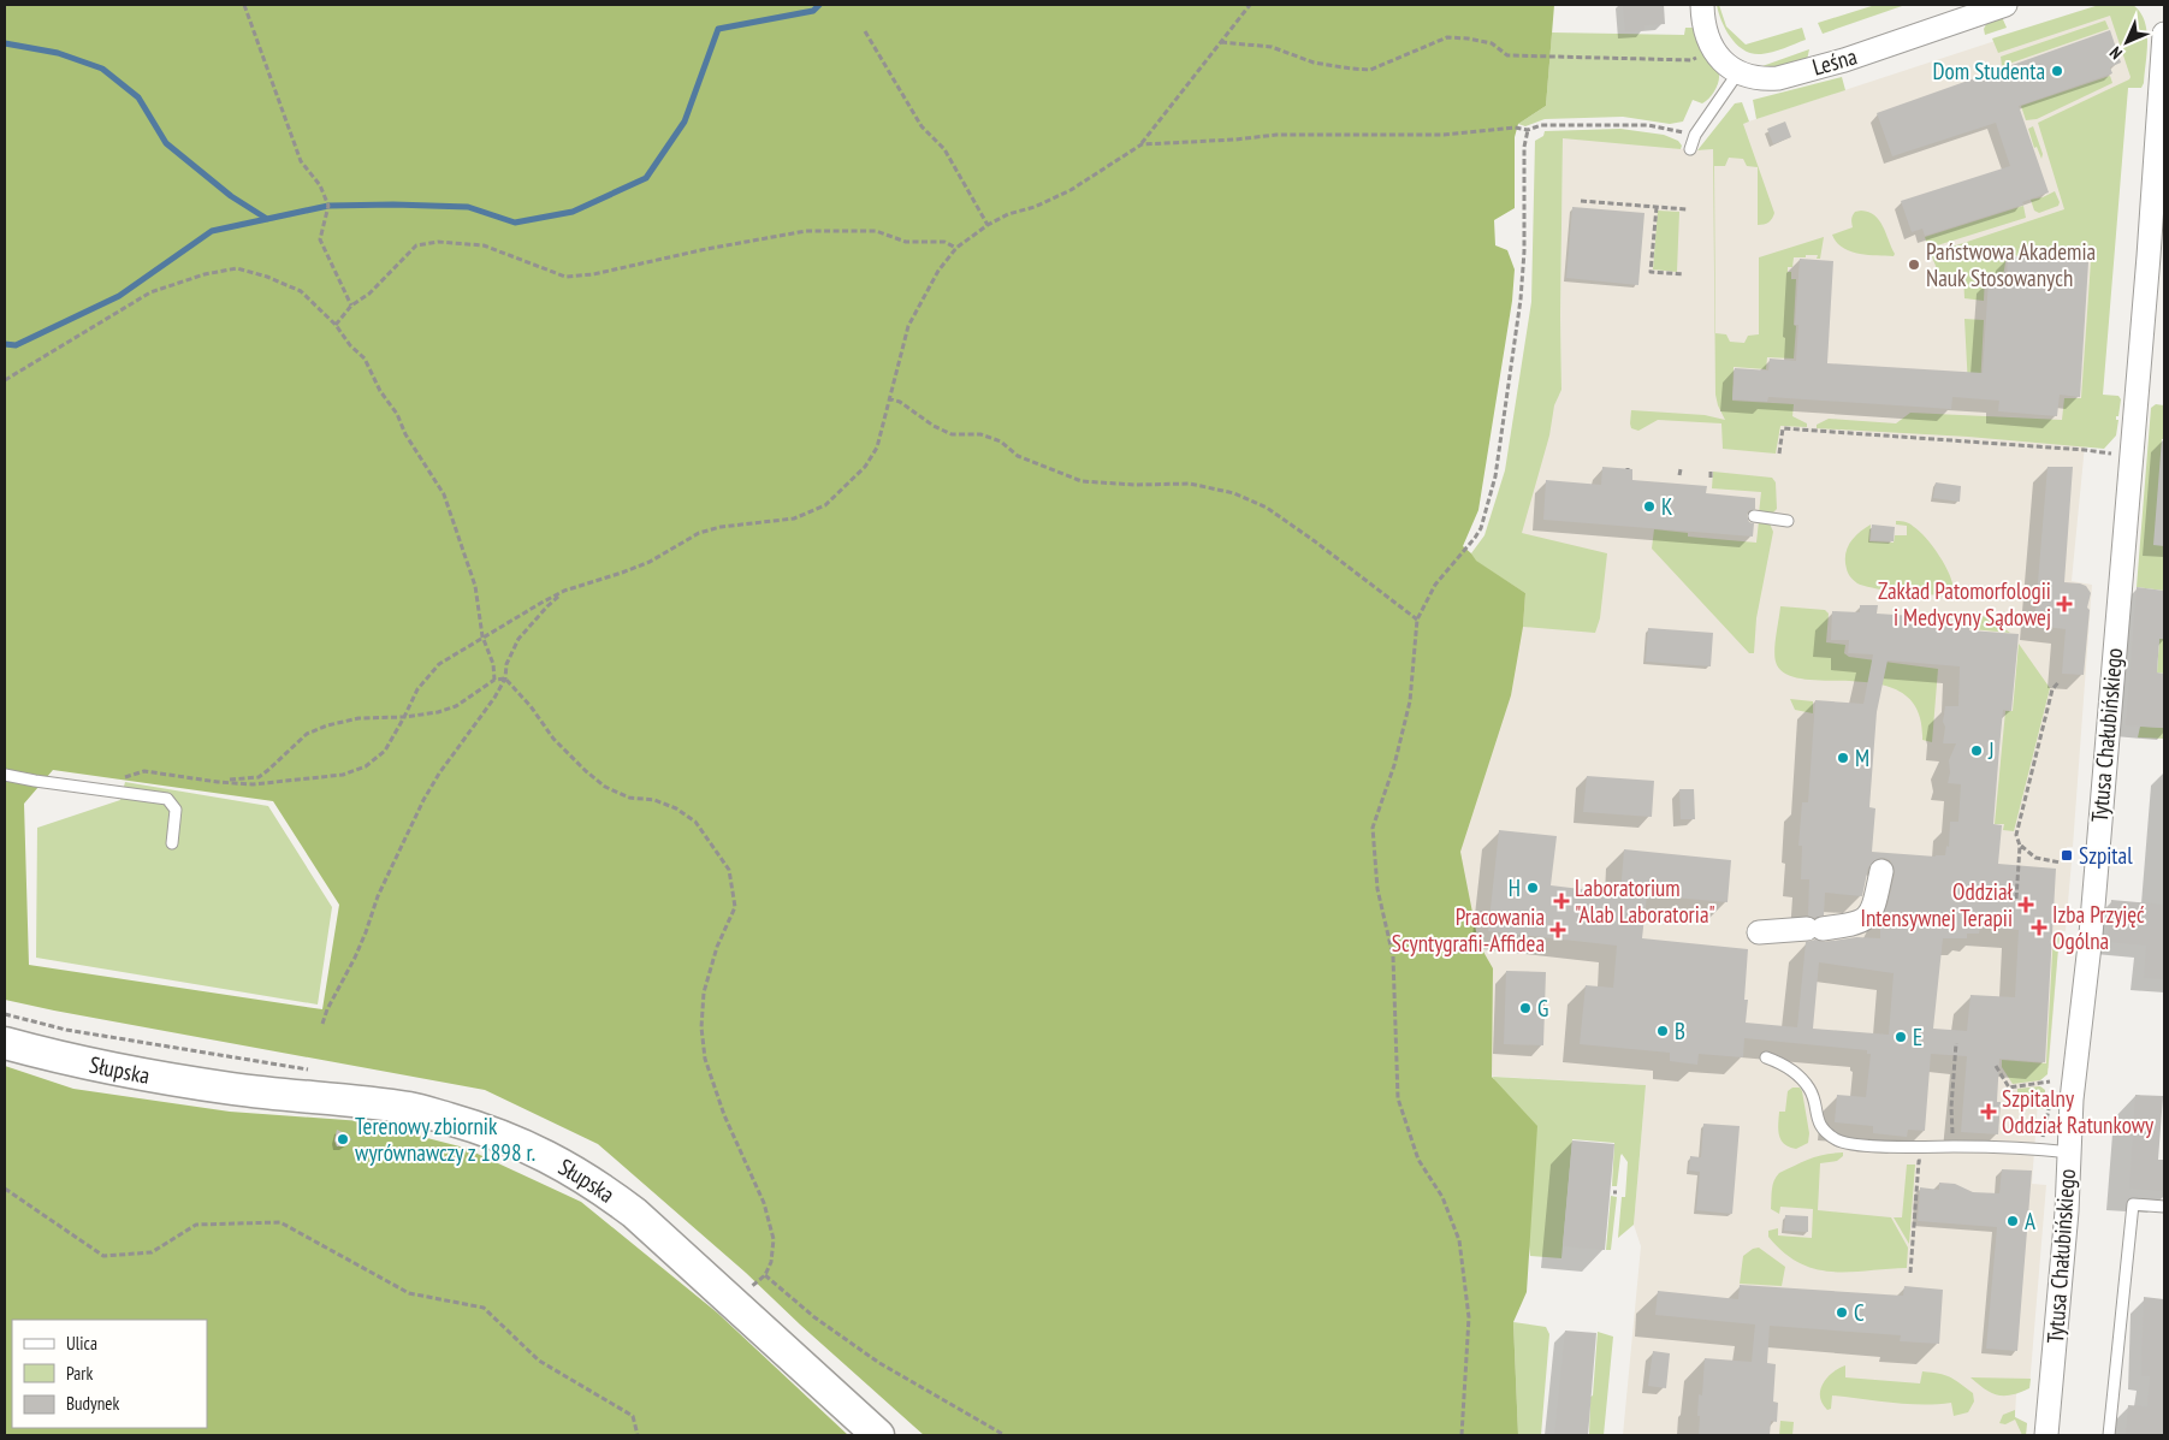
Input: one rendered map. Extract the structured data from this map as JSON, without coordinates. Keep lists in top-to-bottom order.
{
  "streets": {
    "street": ["Leśna", "Tytusa Chałubińskiego", "Słupska"]
  },
  "places": {
    "other": [
      "Dom Studenta",
      "Państwowa Akademia Nauk Stosowanych",
      "K",
      "J",
      "M",
      "H",
      "G",
      "B",
      "E",
      "Terenowy zbiornik wyrównawczy z 1898 r.",
      "A",
      "C"
    ],
    "health": [
      "Zakład Patomorfologii i Medycyny Sądowej",
      "Laboratorium \"Alab Laboratoria\"",
      "Oddział Intensywnej Terapii",
      "Izba Przyjęć Ogólna",
      "Pracowania Scyntygrafii-Affidea",
      "Szpitalny Oddział Ratunkowy"
    ],
    "transit": ["Szpital"]
  },
  "legend": ["Ulica", "Park", "Budynek"],
  "north": "bottom left"
}
